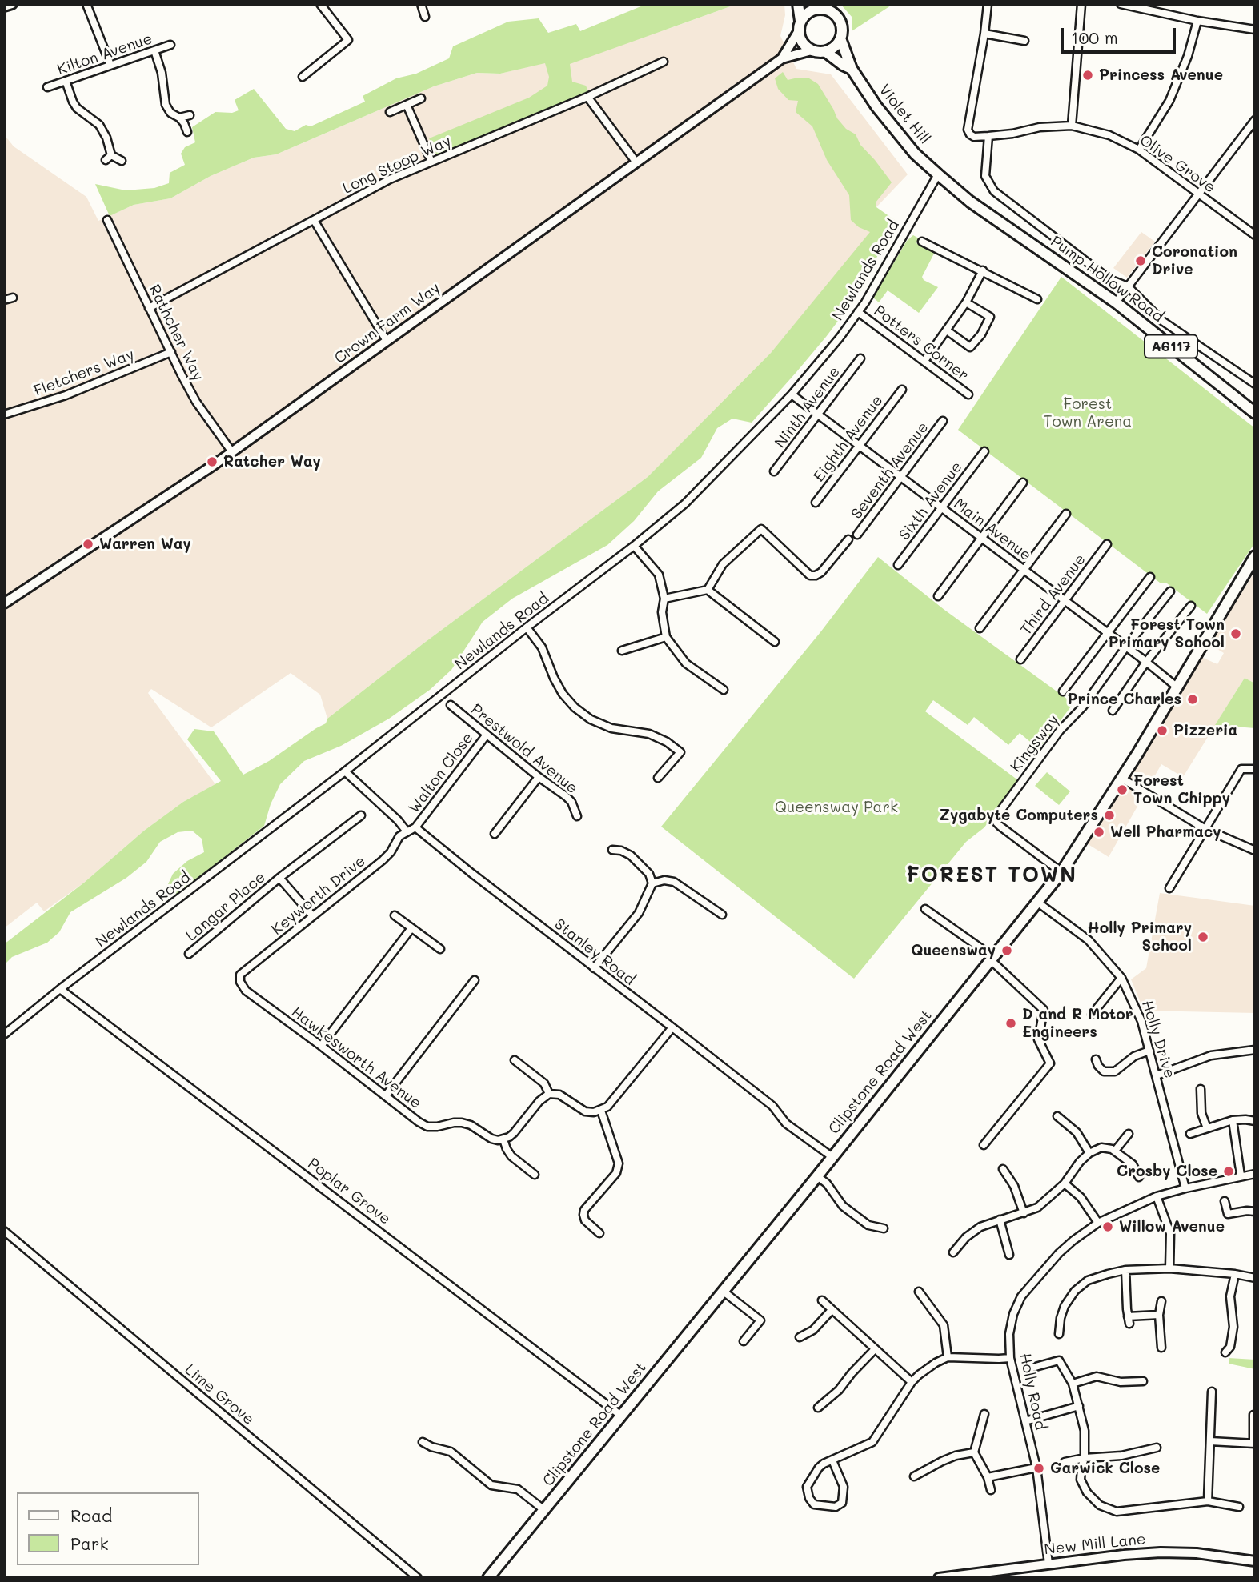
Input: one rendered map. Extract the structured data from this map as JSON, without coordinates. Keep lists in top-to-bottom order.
{
  "streets": {
    "main road": [
      "Violet Hill",
      "Pump Hollow Road",
      "A6117",
      "Clipstone Road West"
    ],
    "street": [
      "Kilton Avenue",
      "Olive Grove",
      "Long Stoop Way",
      "Newlands Road",
      "Crown Farm Way",
      "Rathcher Way",
      "Potters Corner",
      "Fletchers Way",
      "Ninth Avenue",
      "Eighth Avenue",
      "Seventh Avenue",
      "Sixth Avenue",
      "Main Avenue",
      "Third Avenue",
      "Kingsway",
      "Prestwold Avenue",
      "Walton Close",
      "Keyworth Drive",
      "Langar Place",
      "Stanley Road",
      "Holly Drive",
      "Hawkesworth Avenue",
      "Poplar Grove",
      "Holly Road",
      "Lime Grove",
      "New Mill Lane"
    ]
  },
  "crossings": [
    ["Violet Hill", "Newlands Road"],
    ["Violet Hill", "Pump Hollow Road"],
    ["Violet Hill", "Crown Farm Way"],
    ["Violet Hill", "A6117"],
    ["Olive Grove", "Pump Hollow Road"],
    ["Long Stoop Way", "Rathcher Way"],
    ["Newlands Road", "Pump Hollow Road"],
    ["Newlands Road", "Potters Corner"],
    ["Newlands Road", "Main Avenue"],
    ["Newlands Road", "Poplar Grove"],
    ["Crown Farm Way", "Rathcher Way"],
    ["Crown Farm Way", "A6117"],
    ["Rathcher Way", "Fletchers Way"],
    ["Ninth Avenue", "Main Avenue"],
    ["Eighth Avenue", "Main Avenue"],
    ["Seventh Avenue", "Main Avenue"],
    ["Sixth Avenue", "Main Avenue"],
    ["Main Avenue", "Third Avenue"],
    ["Main Avenue", "Kingsway"],
    ["Main Avenue", "Clipstone Road West"],
    ["Kingsway", "Clipstone Road West"],
    ["Prestwold Avenue", "Walton Close"],
    ["Walton Close", "Stanley Road"],
    ["Keyworth Drive", "Langar Place"],
    ["Keyworth Drive", "Hawkesworth Avenue"],
    ["Stanley Road", "Clipstone Road West"],
    ["Holly Drive", "Clipstone Road West"],
    ["Holly Drive", "Holly Road"],
    ["Clipstone Road West", "Poplar Grove"],
    ["Holly Road", "New Mill Lane"]
  ],
  "districts": ["FOREST TOWN"],
  "parks": ["Forest Town Arena", "Queensway Park"],
  "places": [
    "Princess Avenue",
    "Coronation Drive",
    "Ratcher Way",
    "Warren Way",
    "Forest Town Primary School",
    "Prince Charles",
    "Pizzeria",
    "Forest Town Chippy",
    "Zygabyte Computers",
    "Well Pharmacy",
    "Holly Primary School",
    "Queensway",
    "D and R Motor Engineers",
    "Crosby Close",
    "Willow Avenue",
    "Garwick Close"
  ],
  "legend": ["Road", "Park"],
  "scale_bar": "100 m"
}
